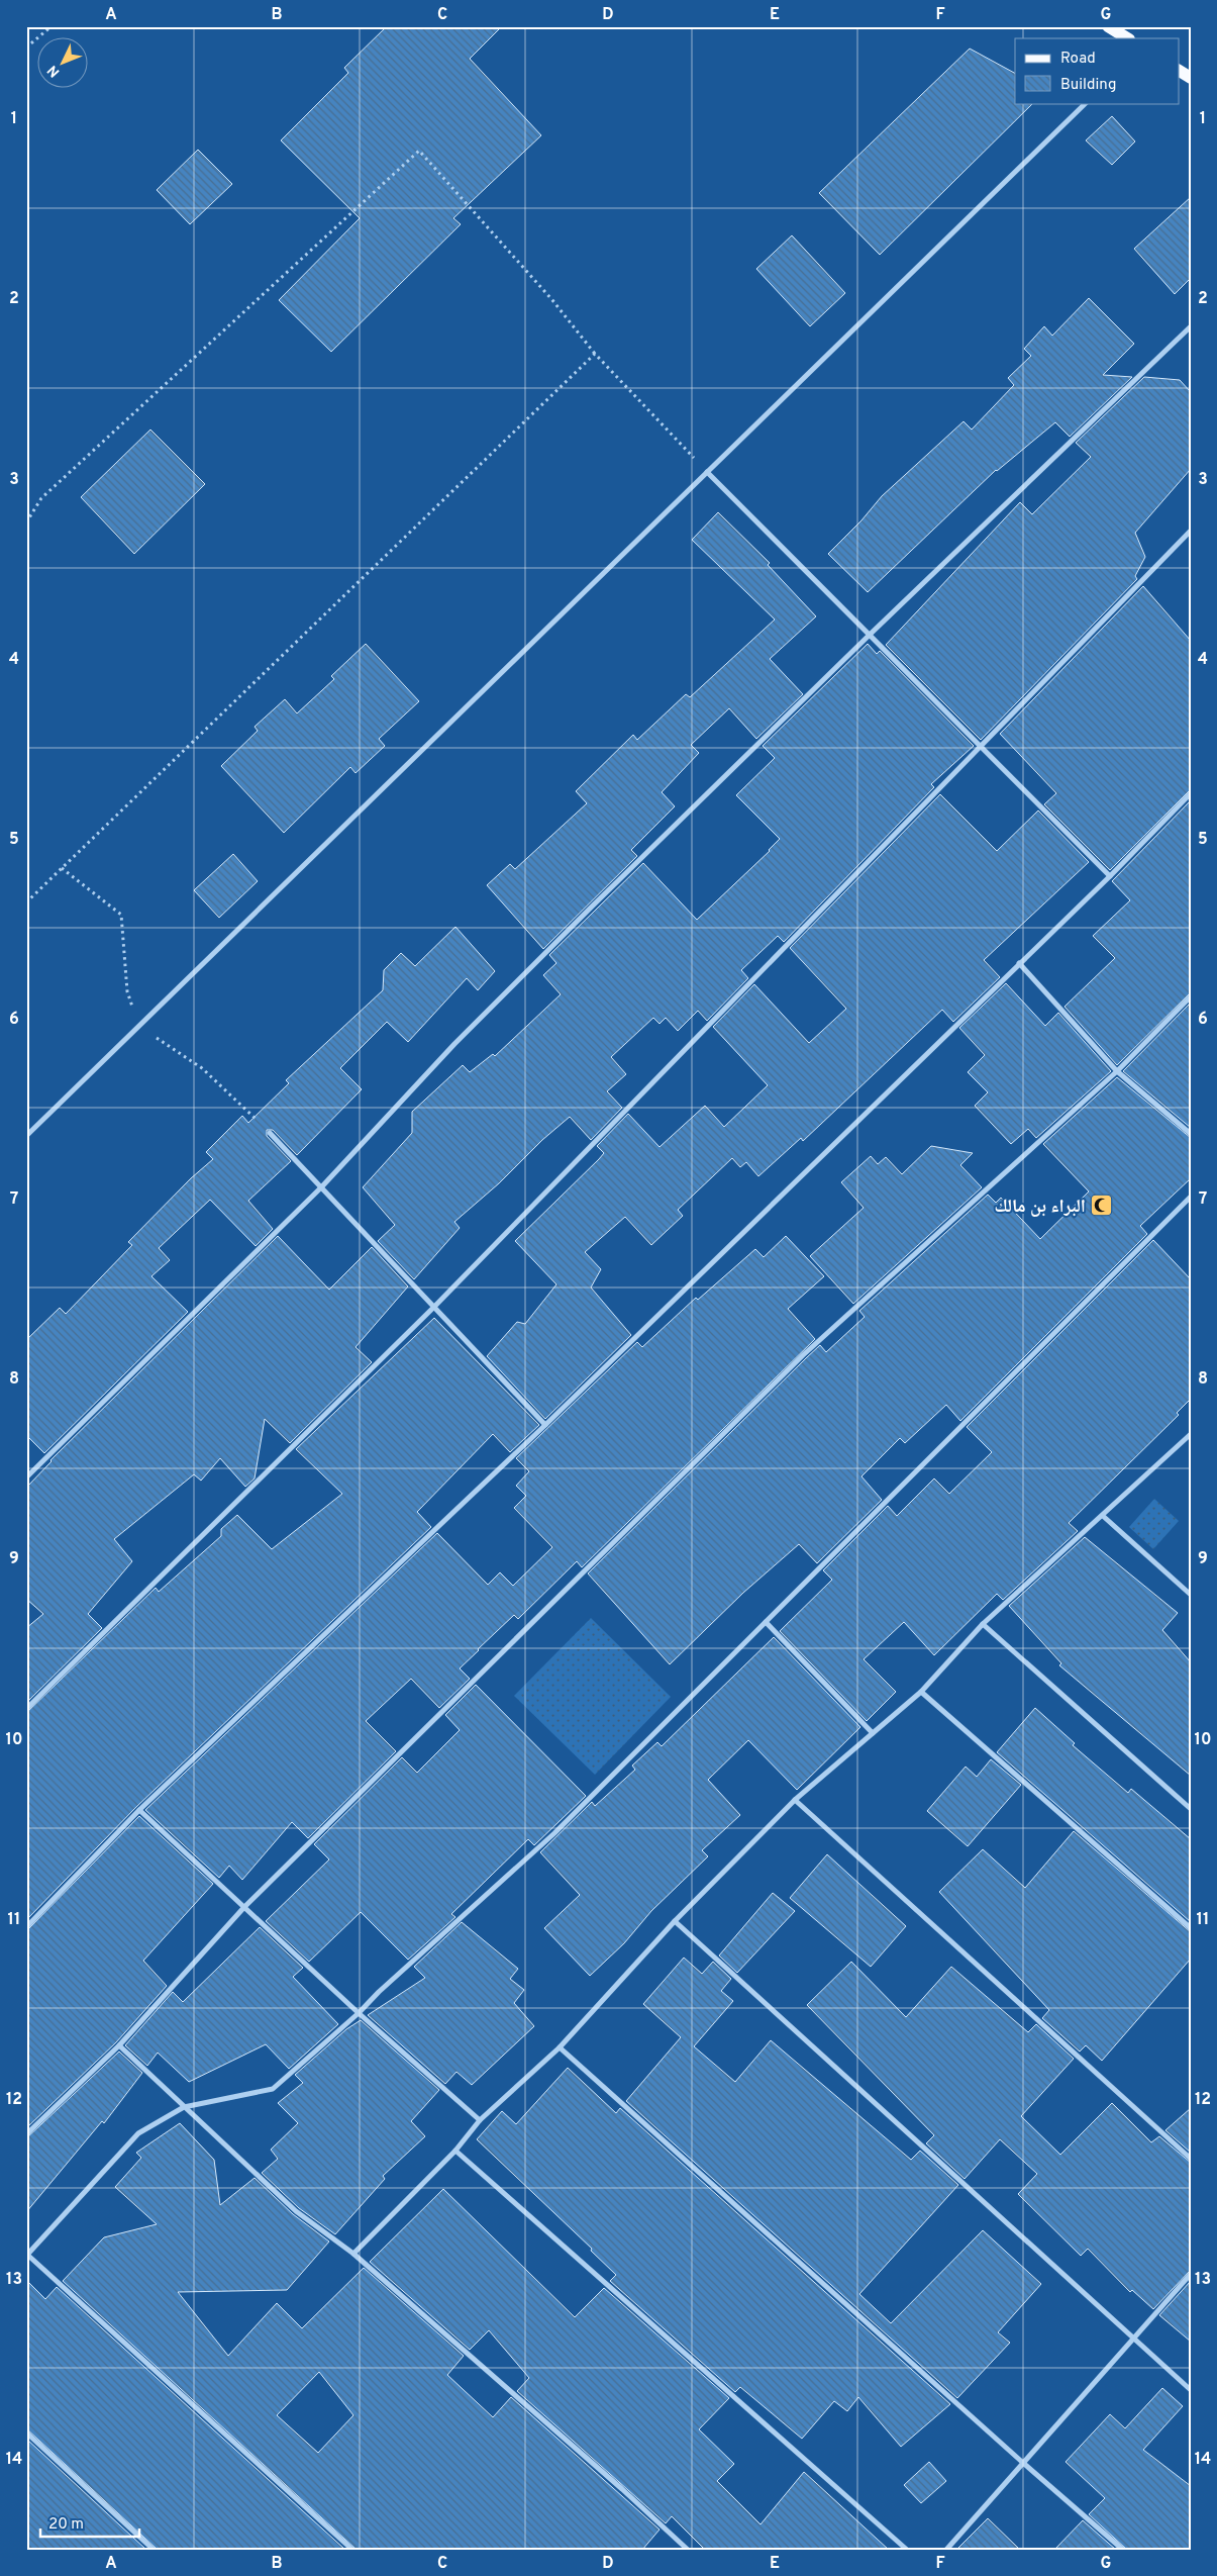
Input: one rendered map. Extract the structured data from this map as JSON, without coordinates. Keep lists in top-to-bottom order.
{
  "places": {
    "mosque": ["البراء بن مالك"]
  },
  "legend": ["Road", "Building"],
  "scale_bar": "20 m",
  "north": "bottom left",
  "grid": {
    "columns": [
      "A",
      "B",
      "C",
      "D",
      "E",
      "F",
      "G"
    ],
    "rows": [
      "1",
      "2",
      "3",
      "4",
      "5",
      "6",
      "7",
      "8",
      "9",
      "10",
      "11",
      "12",
      "13",
      "14"
    ]
  }
}
